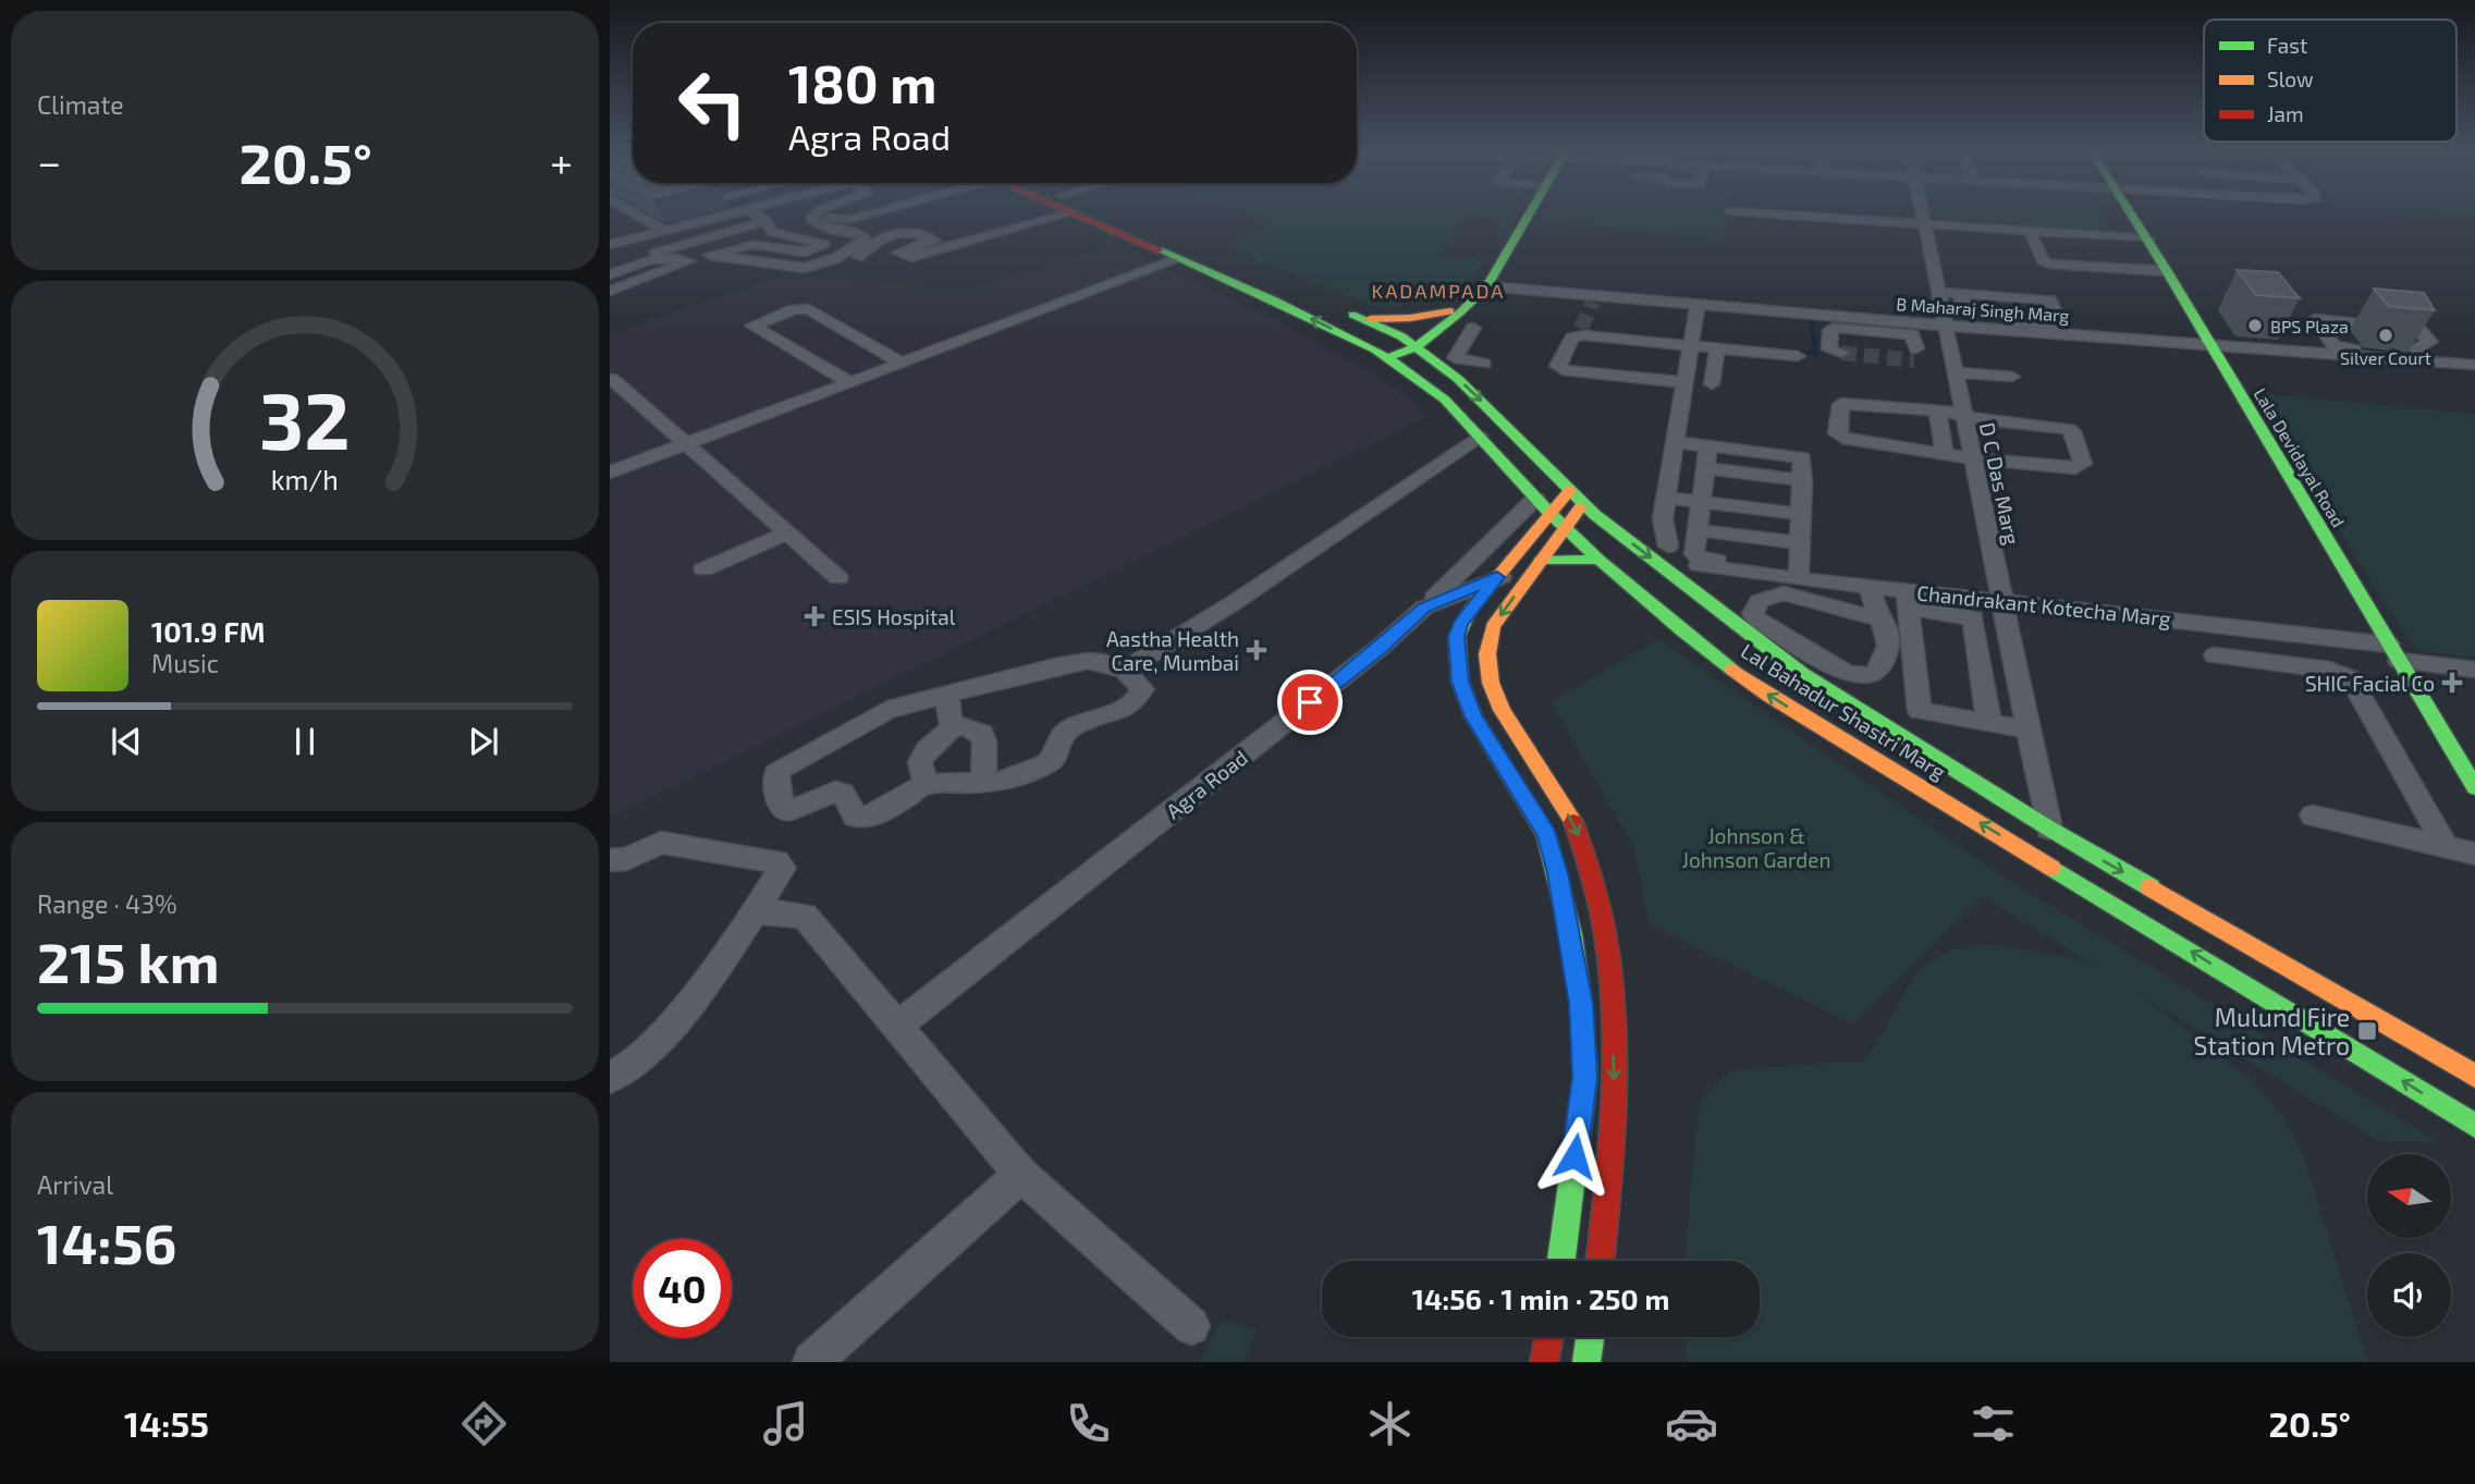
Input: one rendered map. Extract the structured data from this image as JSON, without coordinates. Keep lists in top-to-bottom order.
{
  "streets": {
    "main road": ["Lala Devidayal Road", "Lal Bahadur Shastri Marg"],
    "street": [
      "B Maharaj Singh Marg",
      "D C Das Marg",
      "Chandrakant Kotecha Marg",
      "Agra Road"
    ]
  },
  "crossings": [
    ["B Maharaj Singh Marg", "Lala Devidayal Road"],
    ["B Maharaj Singh Marg", "D C Das Marg"],
    ["Lala Devidayal Road", "Chandrakant Kotecha Marg"],
    ["D C Das Marg", "Chandrakant Kotecha Marg"],
    ["D C Das Marg", "Lal Bahadur Shastri Marg"]
  ],
  "districts": ["KADAMPADA"],
  "parks": ["Johnson & Johnson Garden"],
  "places": {
    "other": ["BPS Plaza", "Silver Court"],
    "health": ["ESIS Hospital", "Aastha Health Care, Mumbai", "SHIC Facial Co"],
    "transit": ["Mulund Fire Station Metro"]
  },
  "legend": ["Fast", "Slow", "Jam"],
  "north": "left",
  "page": {
    "tile": [
      "Climate",
      ["Range · 43%", "215 km"],
      ["Arrival", "14:56"]
    ],
    "turn": ["180 m", "Agra Road"],
    "heat": ["−", "20.5°", "+"],
    "song": ["101.9 FM", "Music"],
    "limit": "40",
    "trip": "14:56 · 1 min · 250 m",
    "tabs": ["14:55", "20.5°"],
    "gauge": ["32", "km/h"]
  }
}
